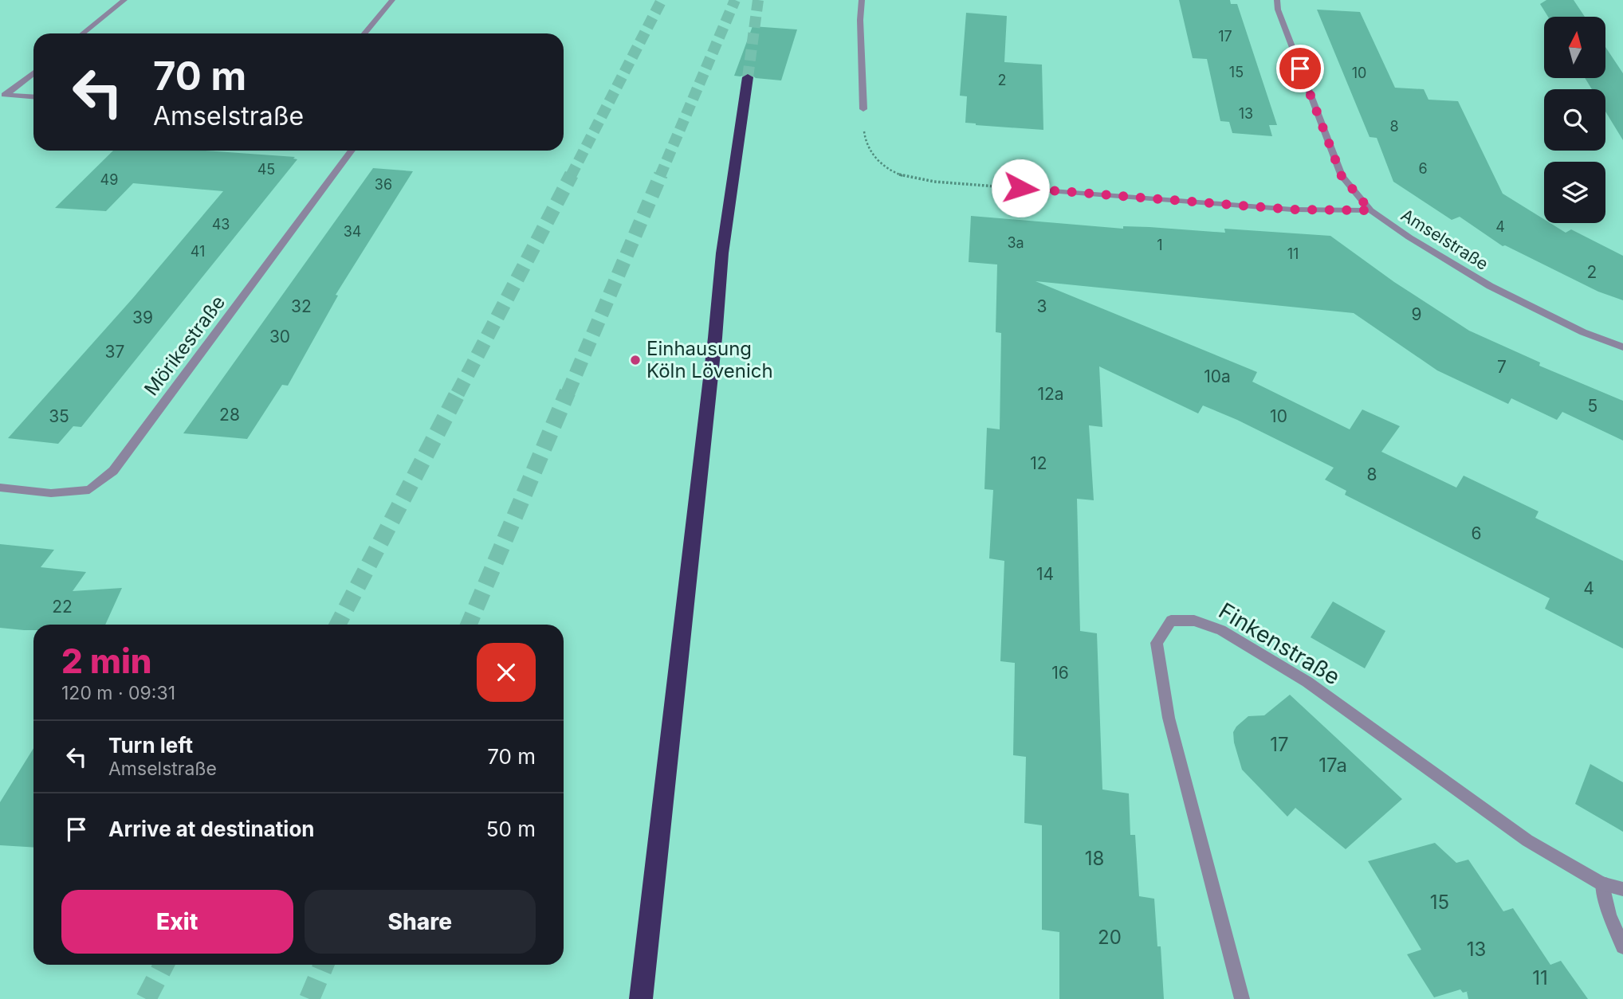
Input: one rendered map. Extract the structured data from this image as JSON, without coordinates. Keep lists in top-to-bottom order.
{
  "streets": {
    "street": ["Amselstraße", "Mörikestraße", "Finkenstraße"]
  },
  "places": ["Einhausung Köln Lövenich"],
  "house_numbers": [
    "17",
    "15",
    "10",
    "2",
    "13",
    "8",
    "6",
    "45",
    "49",
    "36",
    "43",
    "4",
    "34",
    "3a",
    "1",
    "41",
    "11",
    "2",
    "32",
    "3",
    "9",
    "39",
    "30",
    "37",
    "7",
    "10a",
    "12a",
    "5",
    "28",
    "35",
    "10",
    "12",
    "8",
    "6",
    "14",
    "4",
    "22",
    "16",
    "17",
    "17a",
    "18",
    "15",
    "20",
    "13",
    "11"
  ],
  "north": "top",
  "page": {
    "turn": ["70 m", "Amselstraße"],
    "heading": ["2 min", "120 m · 09:31"],
    "list": [
      {
        "name": "Turn left",
        "note": "Amselstraße",
        "value": "70 m"
      },
      {
        "name": "Arrive at destination",
        "value": "50 m"
      }
    ],
    "buttons": ["Exit", "Share"]
  }
}
